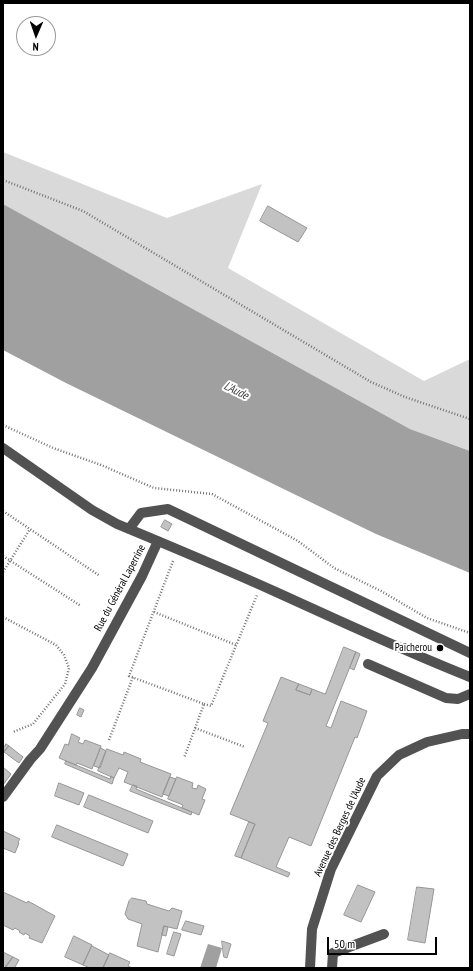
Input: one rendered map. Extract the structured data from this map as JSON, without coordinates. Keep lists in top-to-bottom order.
{
  "streets": {
    "street": ["Rue du Général Laperrine", "Avenue des Berges de l'Aude"]
  },
  "water": ["L'Aude"],
  "places": ["Païcherou"],
  "scale_bar": "50 m",
  "north": "bottom"
}
